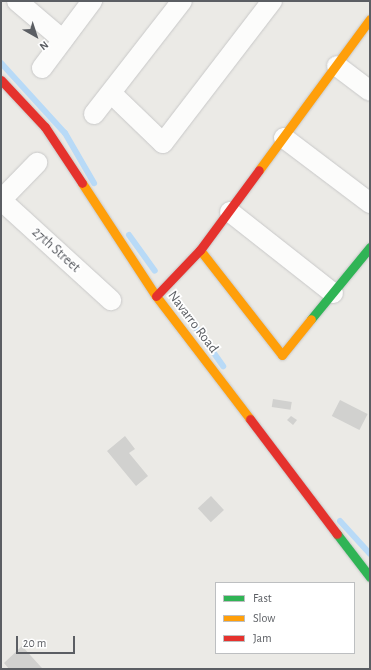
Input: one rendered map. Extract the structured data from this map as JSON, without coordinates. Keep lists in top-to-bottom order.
{
  "streets": {
    "street": ["27th Street", "Navarro Road"]
  },
  "legend": ["Fast", "Slow", "Jam"],
  "scale_bar": "20 m",
  "north": "bottom right"
}
